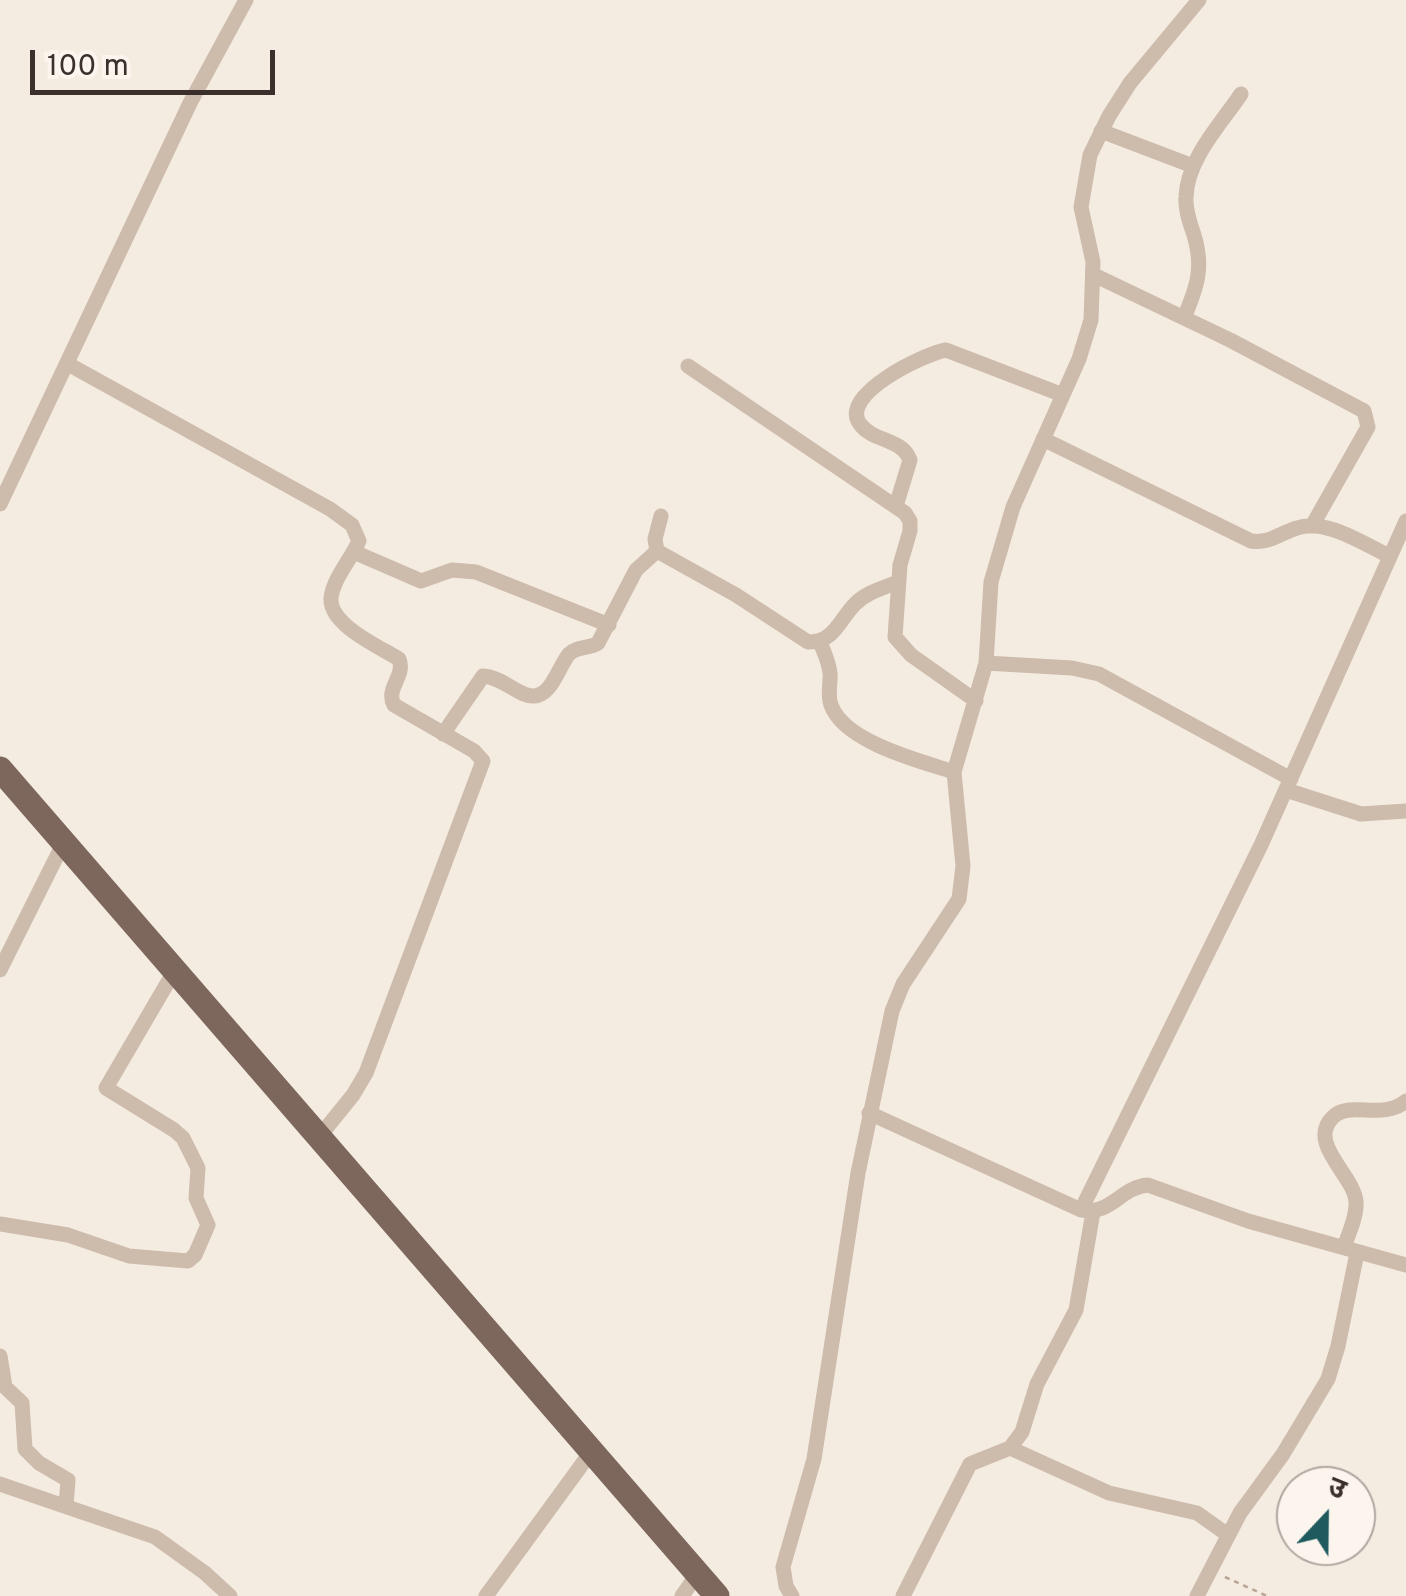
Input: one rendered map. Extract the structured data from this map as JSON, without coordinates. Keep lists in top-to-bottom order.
{
  "scale_bar": "100 m",
  "north": "top"
}
